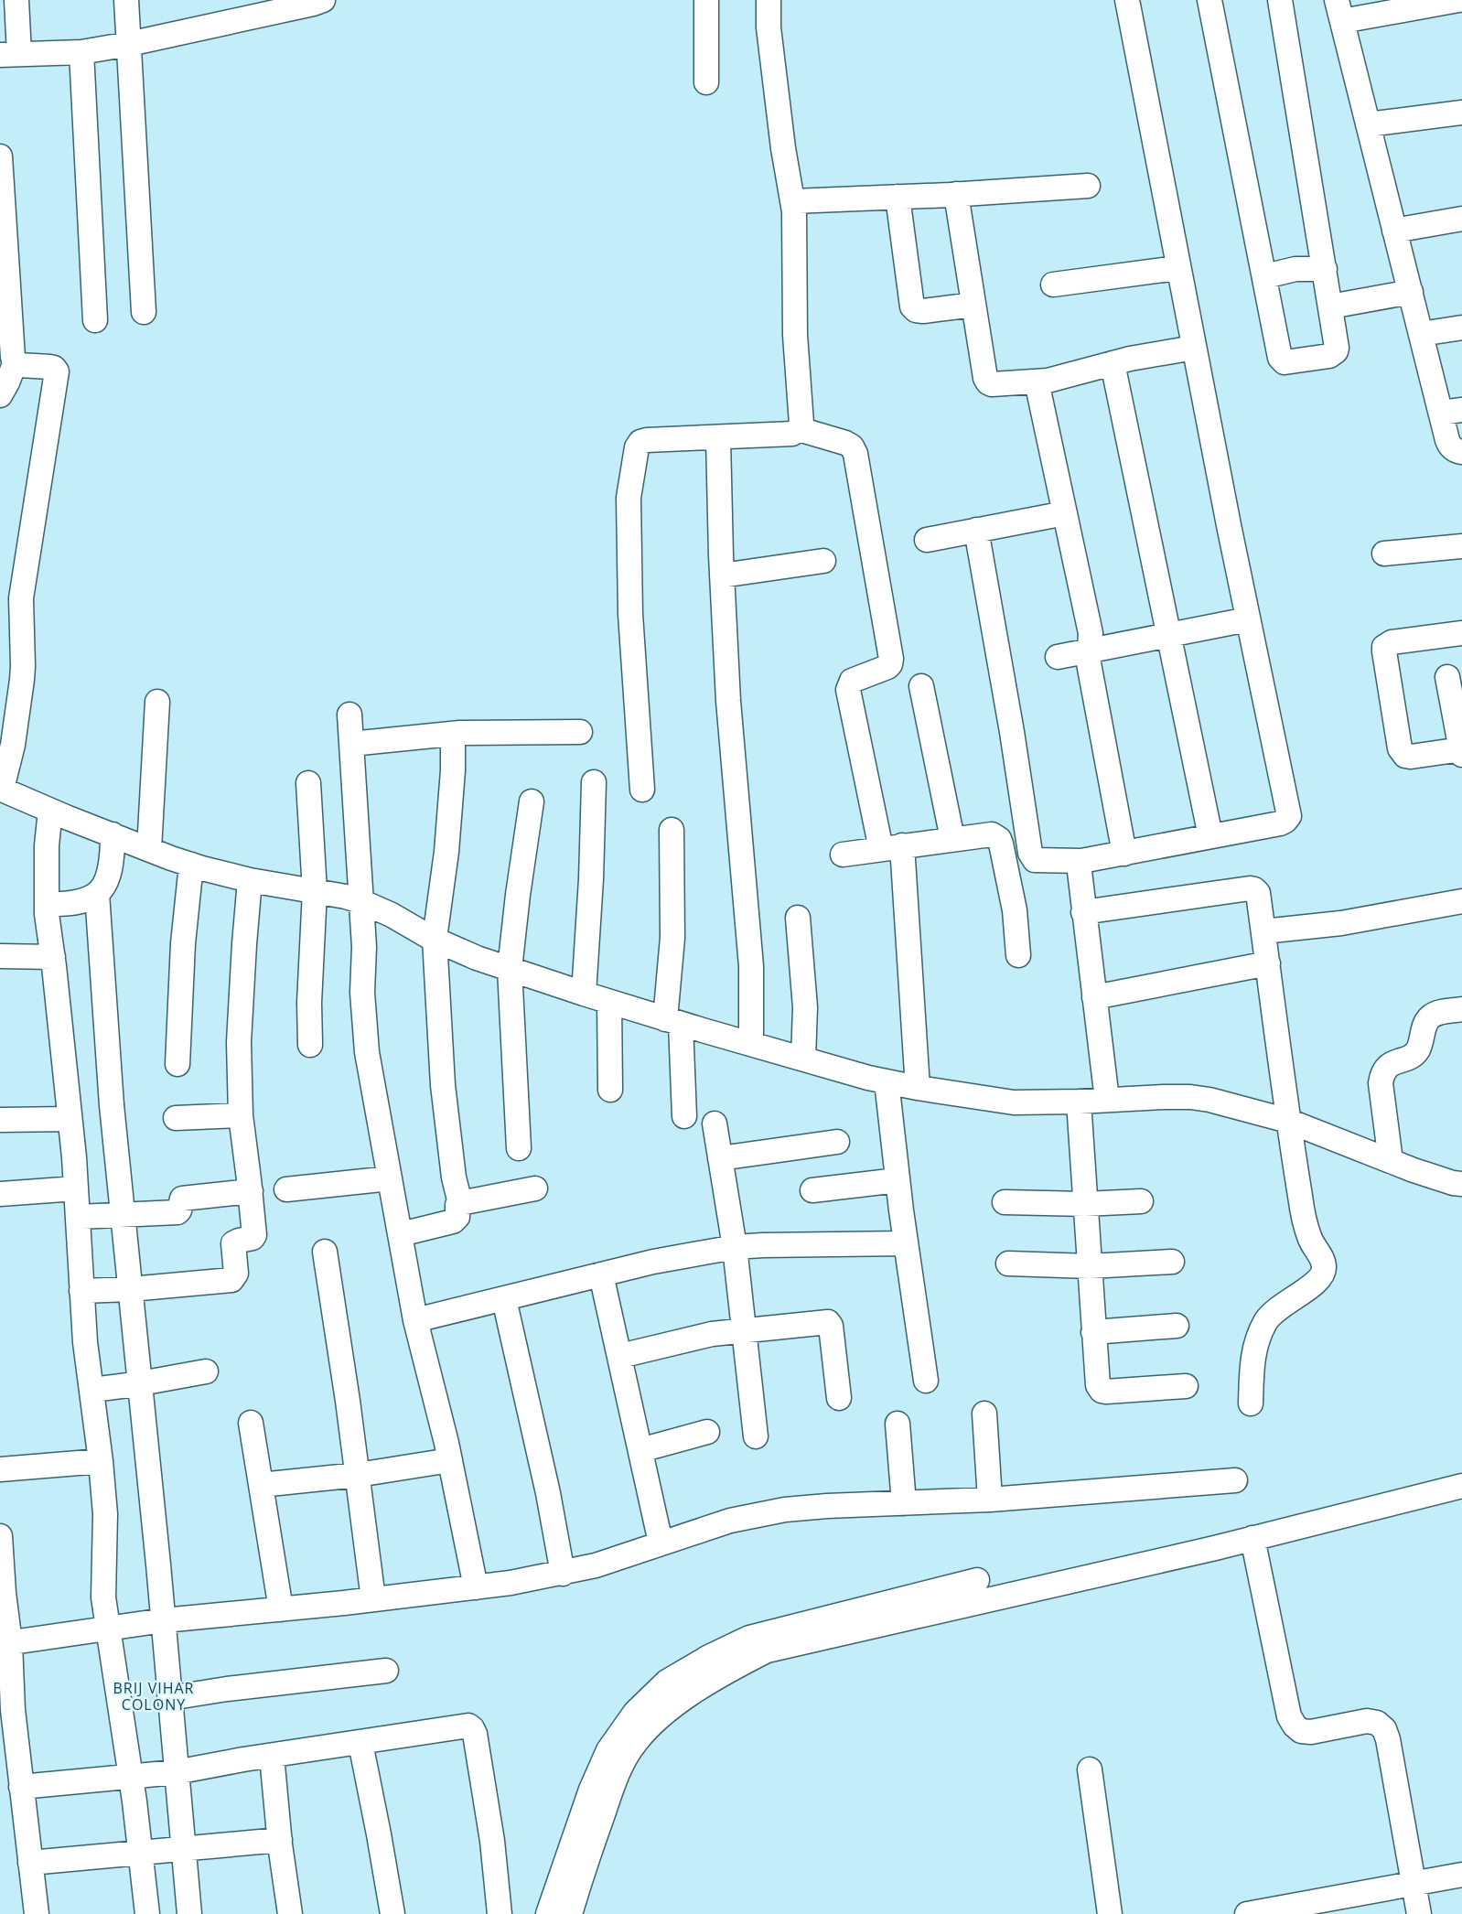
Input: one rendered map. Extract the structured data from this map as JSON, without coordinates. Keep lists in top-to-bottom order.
{
  "districts": ["BRIJ VIHAR COLONY"]
}
